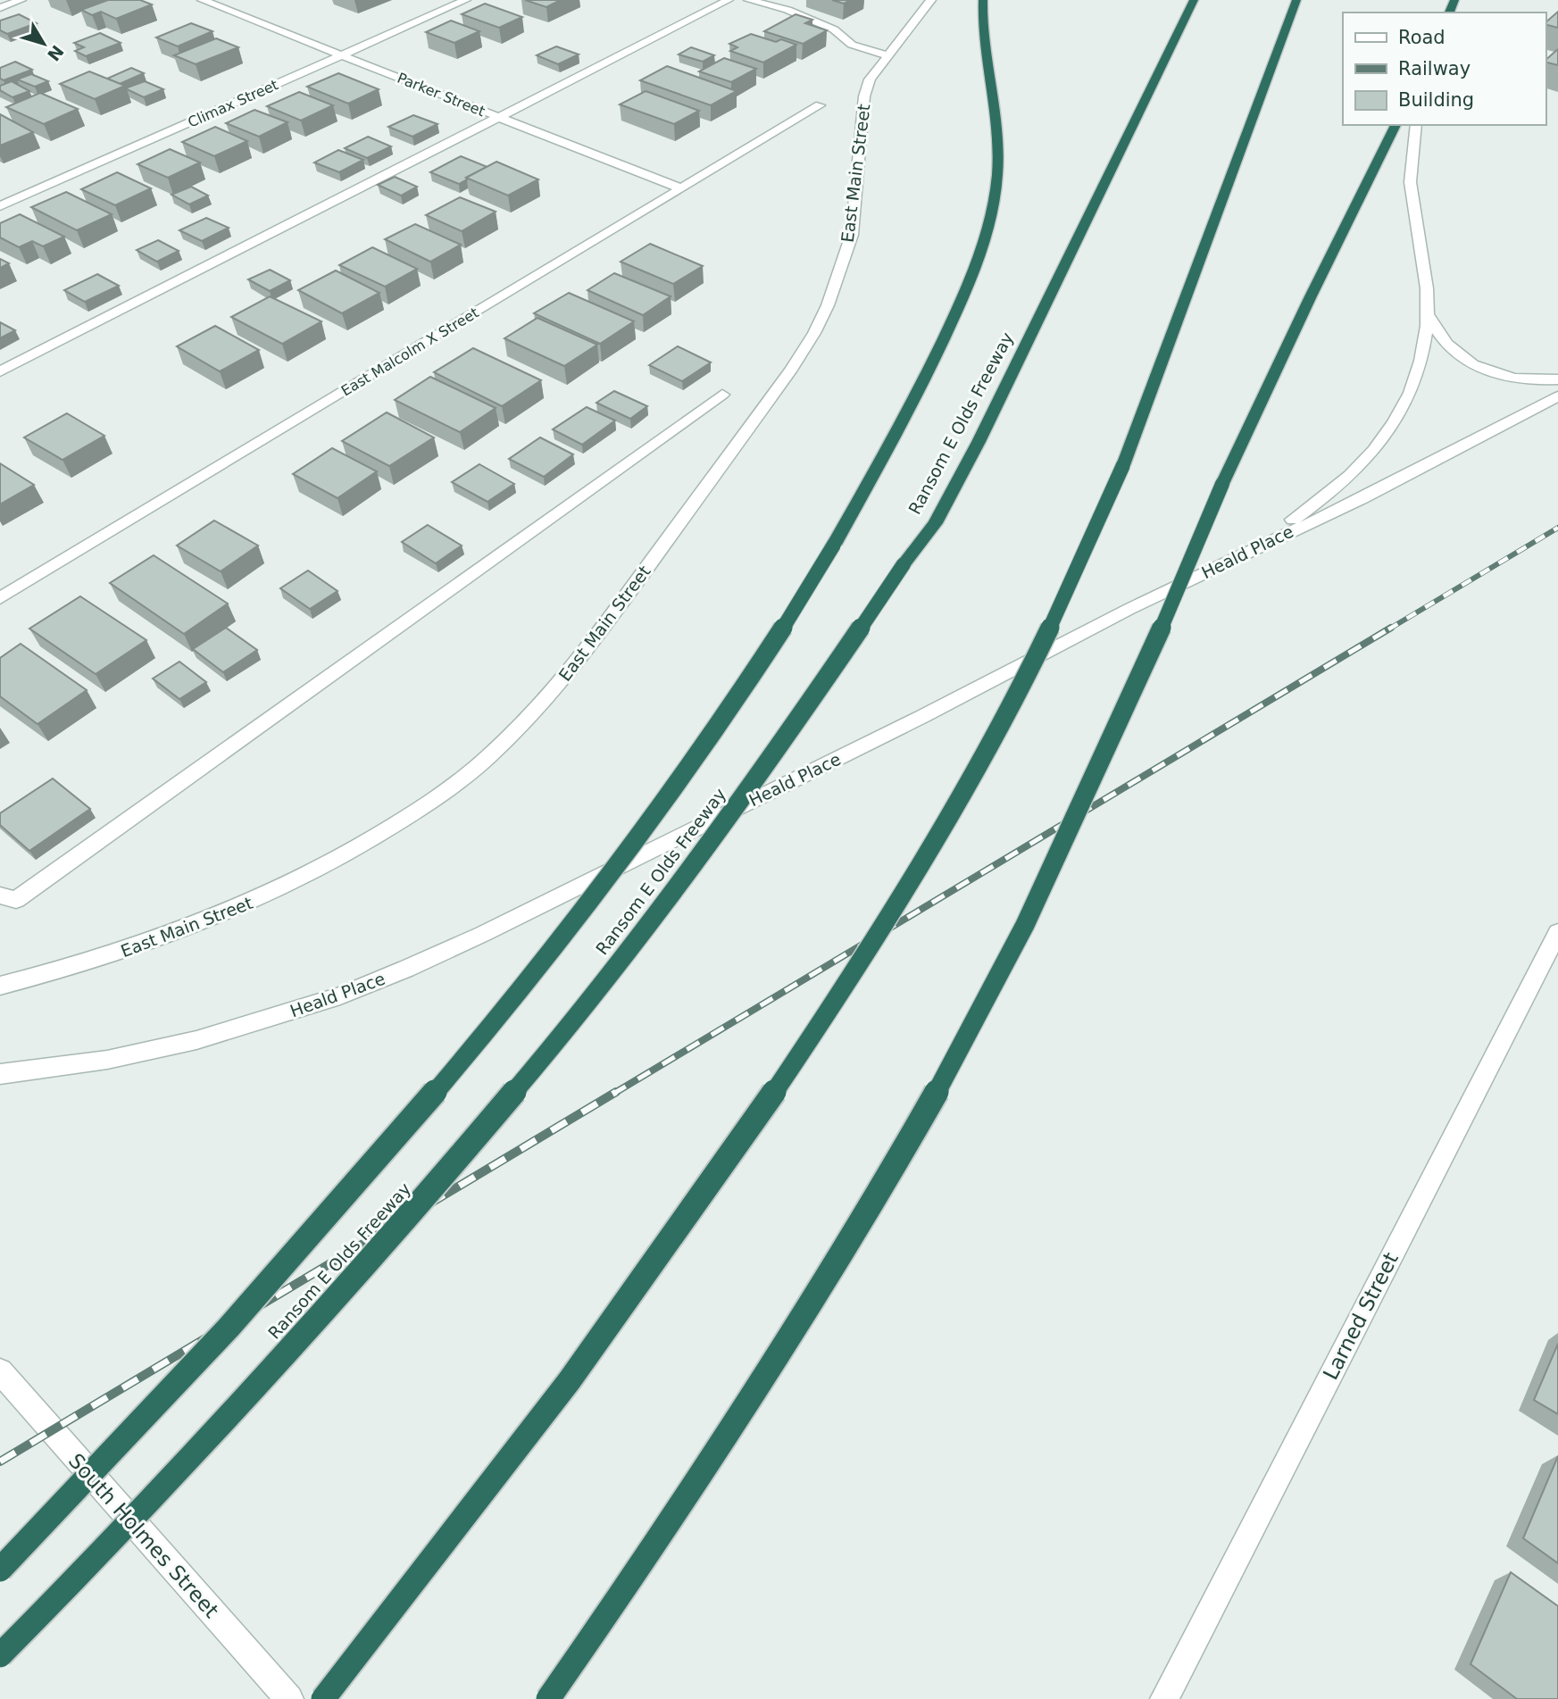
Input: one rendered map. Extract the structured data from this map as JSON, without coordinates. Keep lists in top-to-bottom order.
{
  "streets": {
    "highway": ["Ransom E Olds Freeway"],
    "street": [
      "Parker Street",
      "Climax Street",
      "East Main Street",
      "East Malcolm X Street",
      "Heald Place",
      "Larned Street",
      "South Holmes Street"
    ]
  },
  "crossings": [
    ["Parker Street", "Climax Street"],
    ["Parker Street", "East Malcolm X Street"]
  ],
  "legend": ["Road", "Railway", "Building"],
  "north": "bottom right"
}
